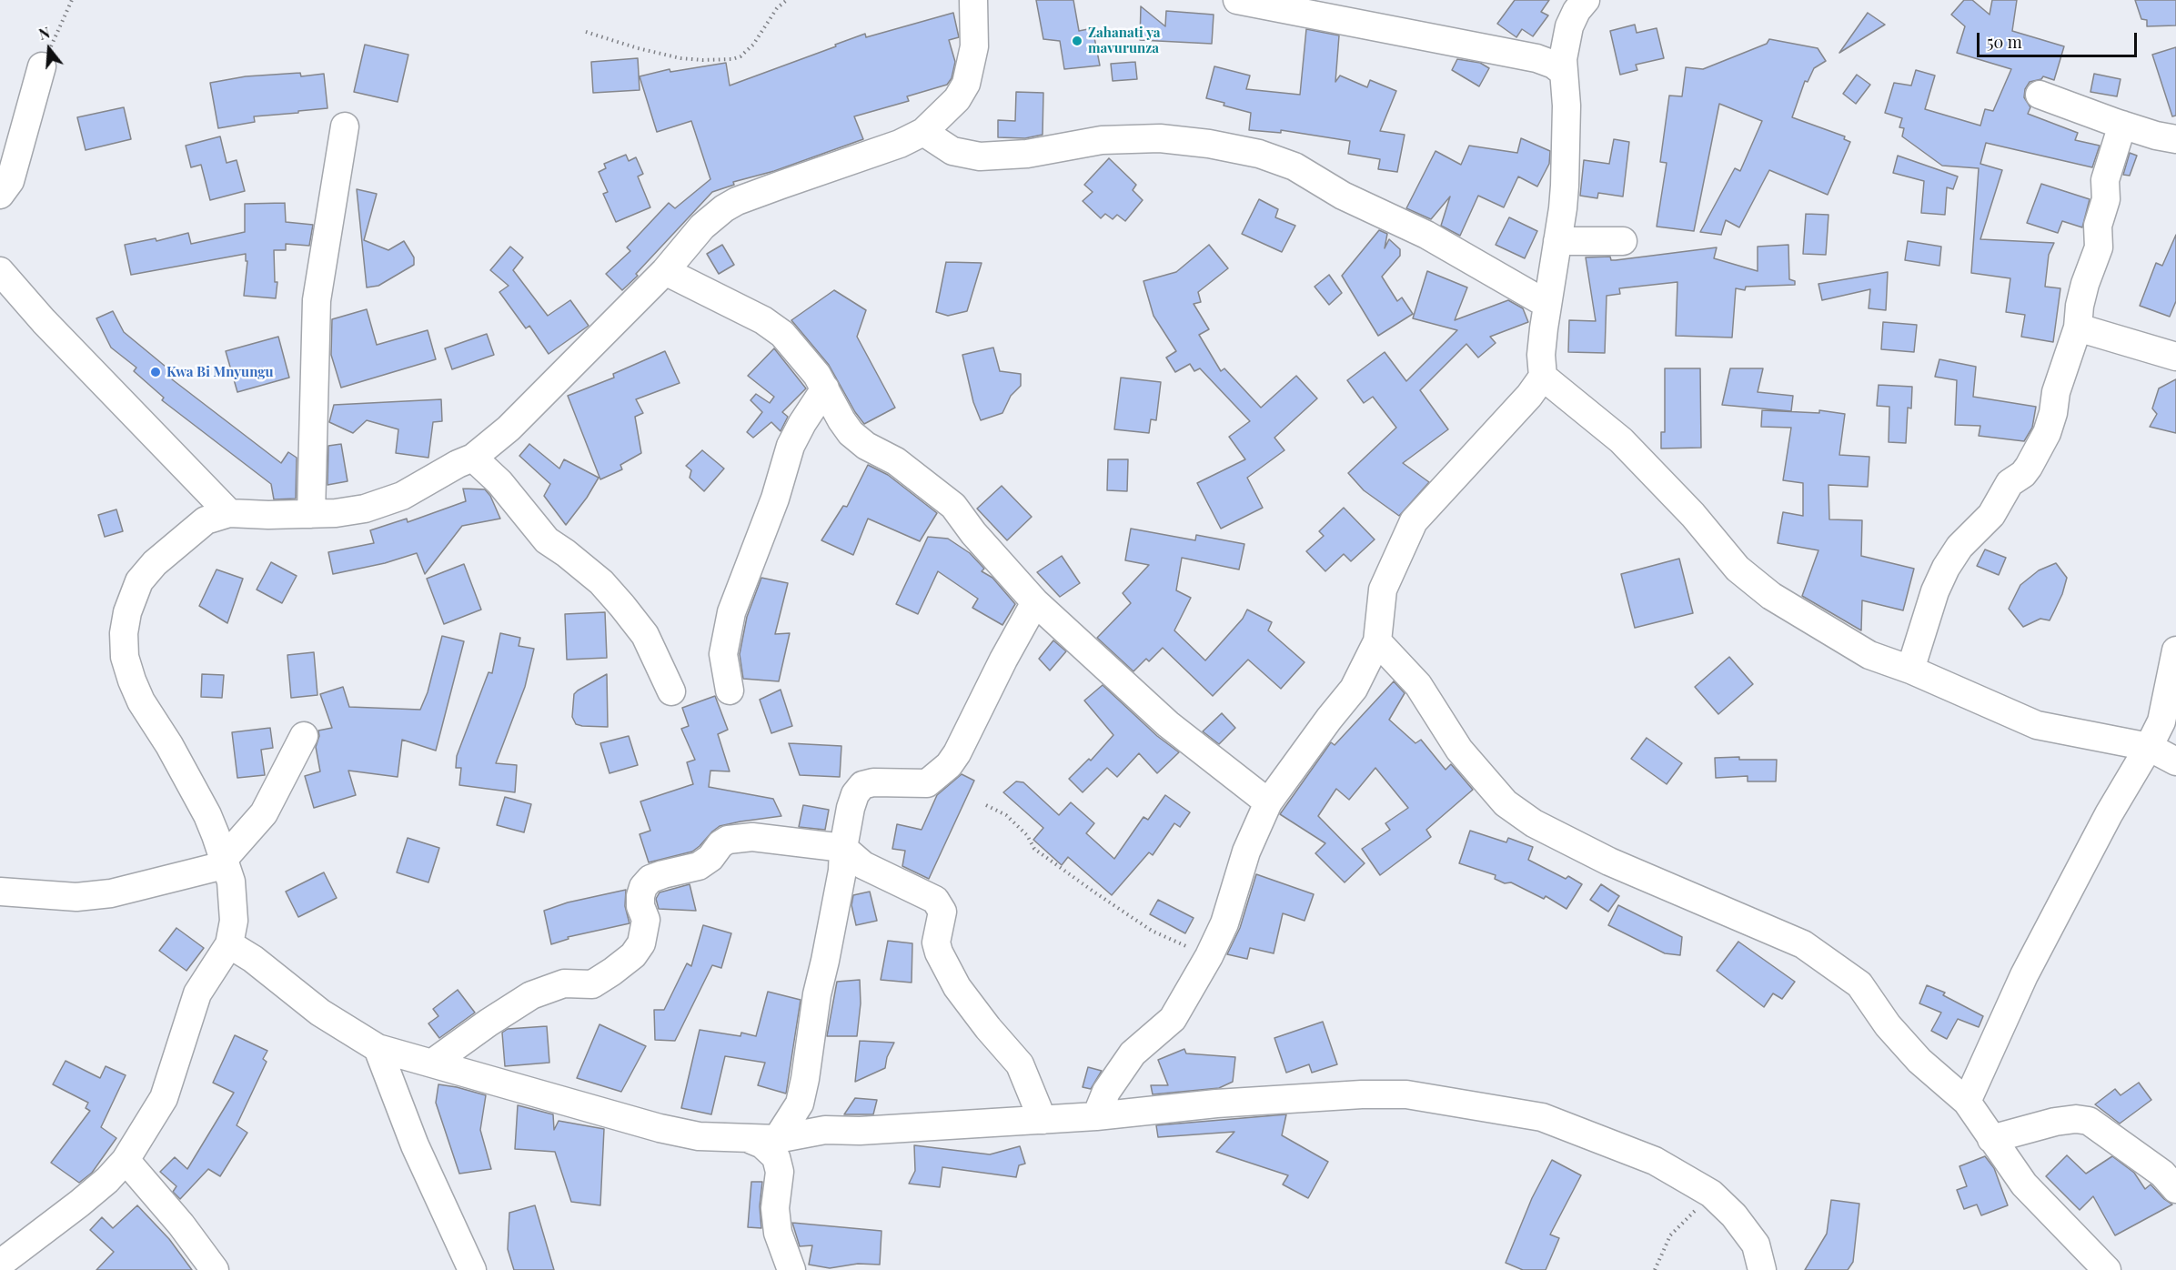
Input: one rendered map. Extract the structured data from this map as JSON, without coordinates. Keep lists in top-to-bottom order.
{
  "places": ["Zahanati ya mavurunza", "Kwa Bi Mnyungu"],
  "scale_bar": "50 m",
  "north": "top"
}
